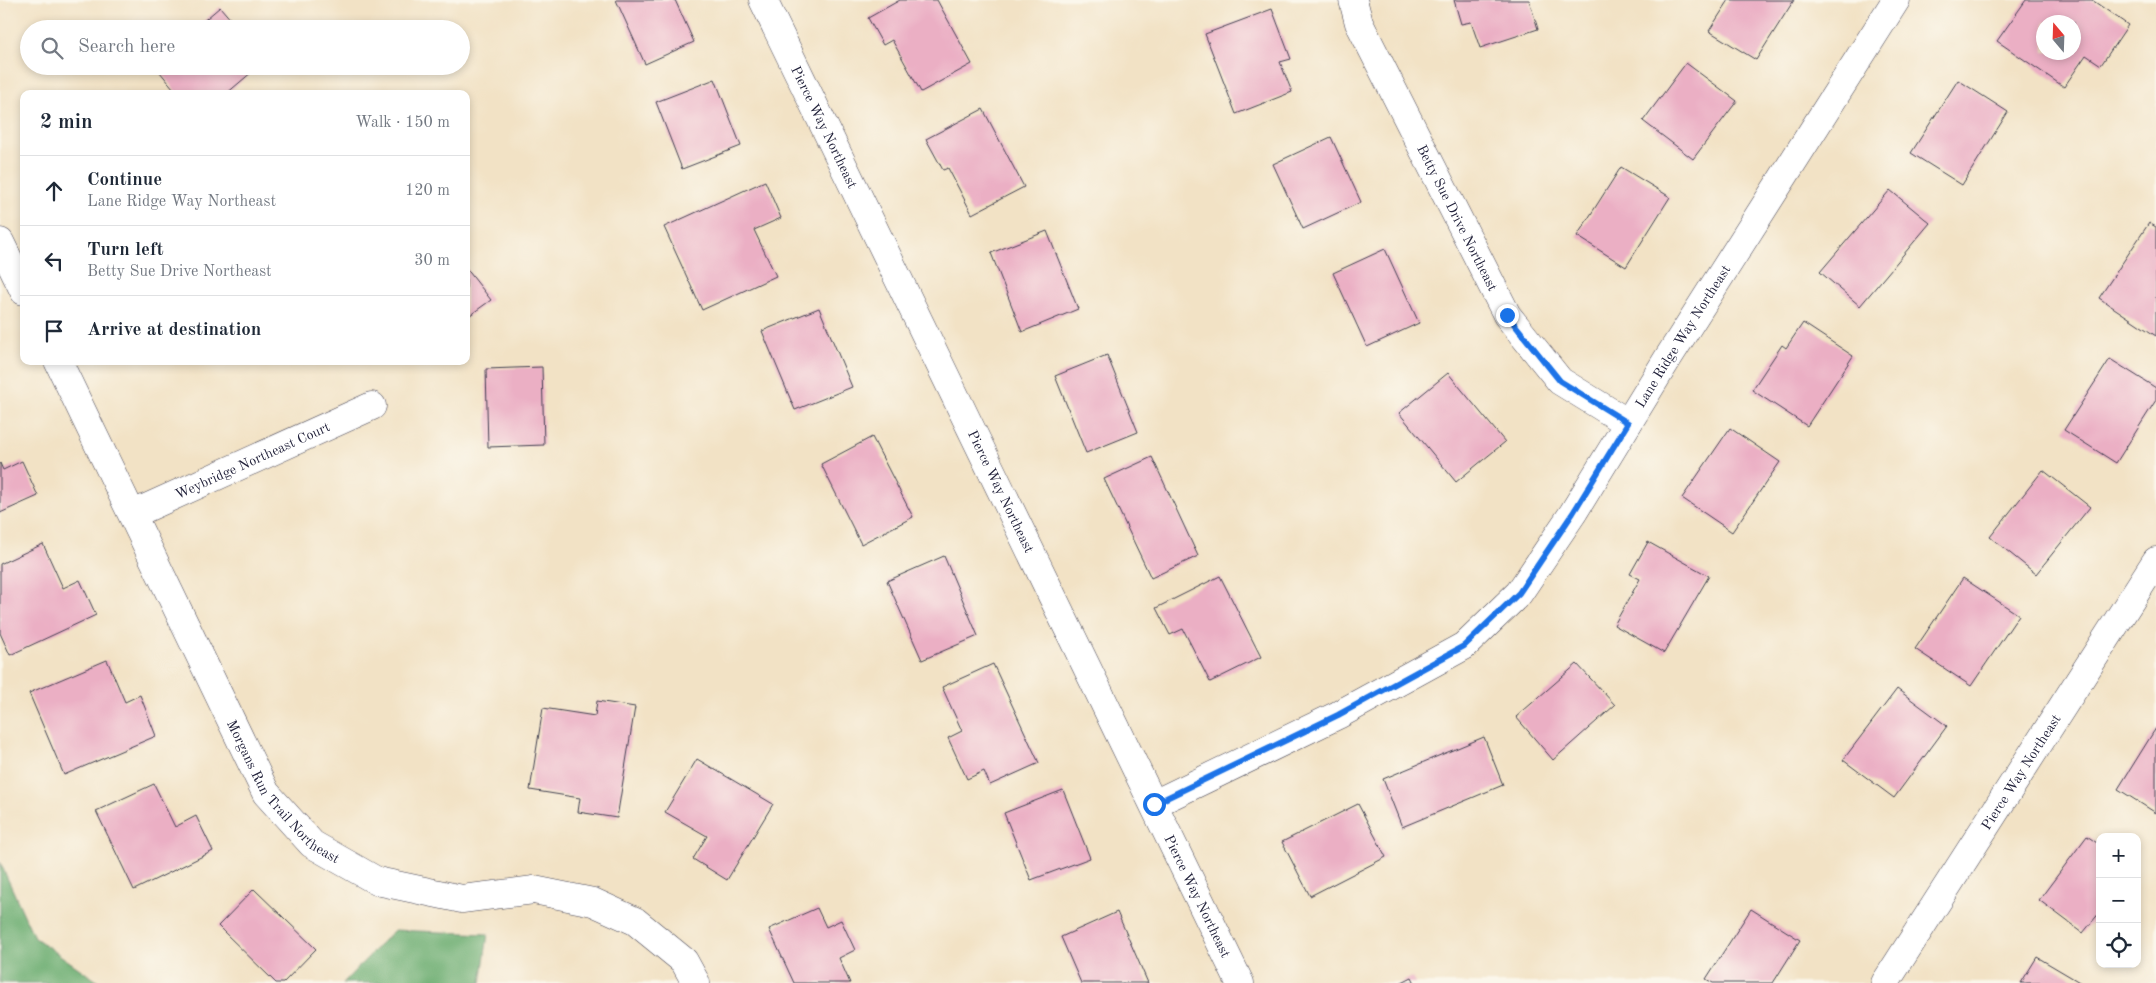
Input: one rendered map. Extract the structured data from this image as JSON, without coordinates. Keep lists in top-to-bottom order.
{
  "streets": {
    "street": [
      "Pierce Way Northeast",
      "Betty Sue Drive Northeast",
      "Lane Ridge Way Northeast",
      "Weybridge Northeast Court",
      "Morgans Run Trail Northeast"
    ]
  },
  "crossings": [
    ["Pierce Way Northeast", "Lane Ridge Way Northeast"],
    ["Betty Sue Drive Northeast", "Lane Ridge Way Northeast"],
    ["Weybridge Northeast Court", "Morgans Run Trail Northeast"]
  ],
  "north": "top",
  "page": {
    "search": "Search here",
    "heading": ["2 min", "Walk · 150 m"],
    "list": [
      ["Continue", "Lane Ridge Way Northeast", "120 m"],
      ["Turn left", "Betty Sue Drive Northeast", "30 m"],
      "Arrive at destination"
    ],
    "map_buttons": ["+", "−"]
  }
}
